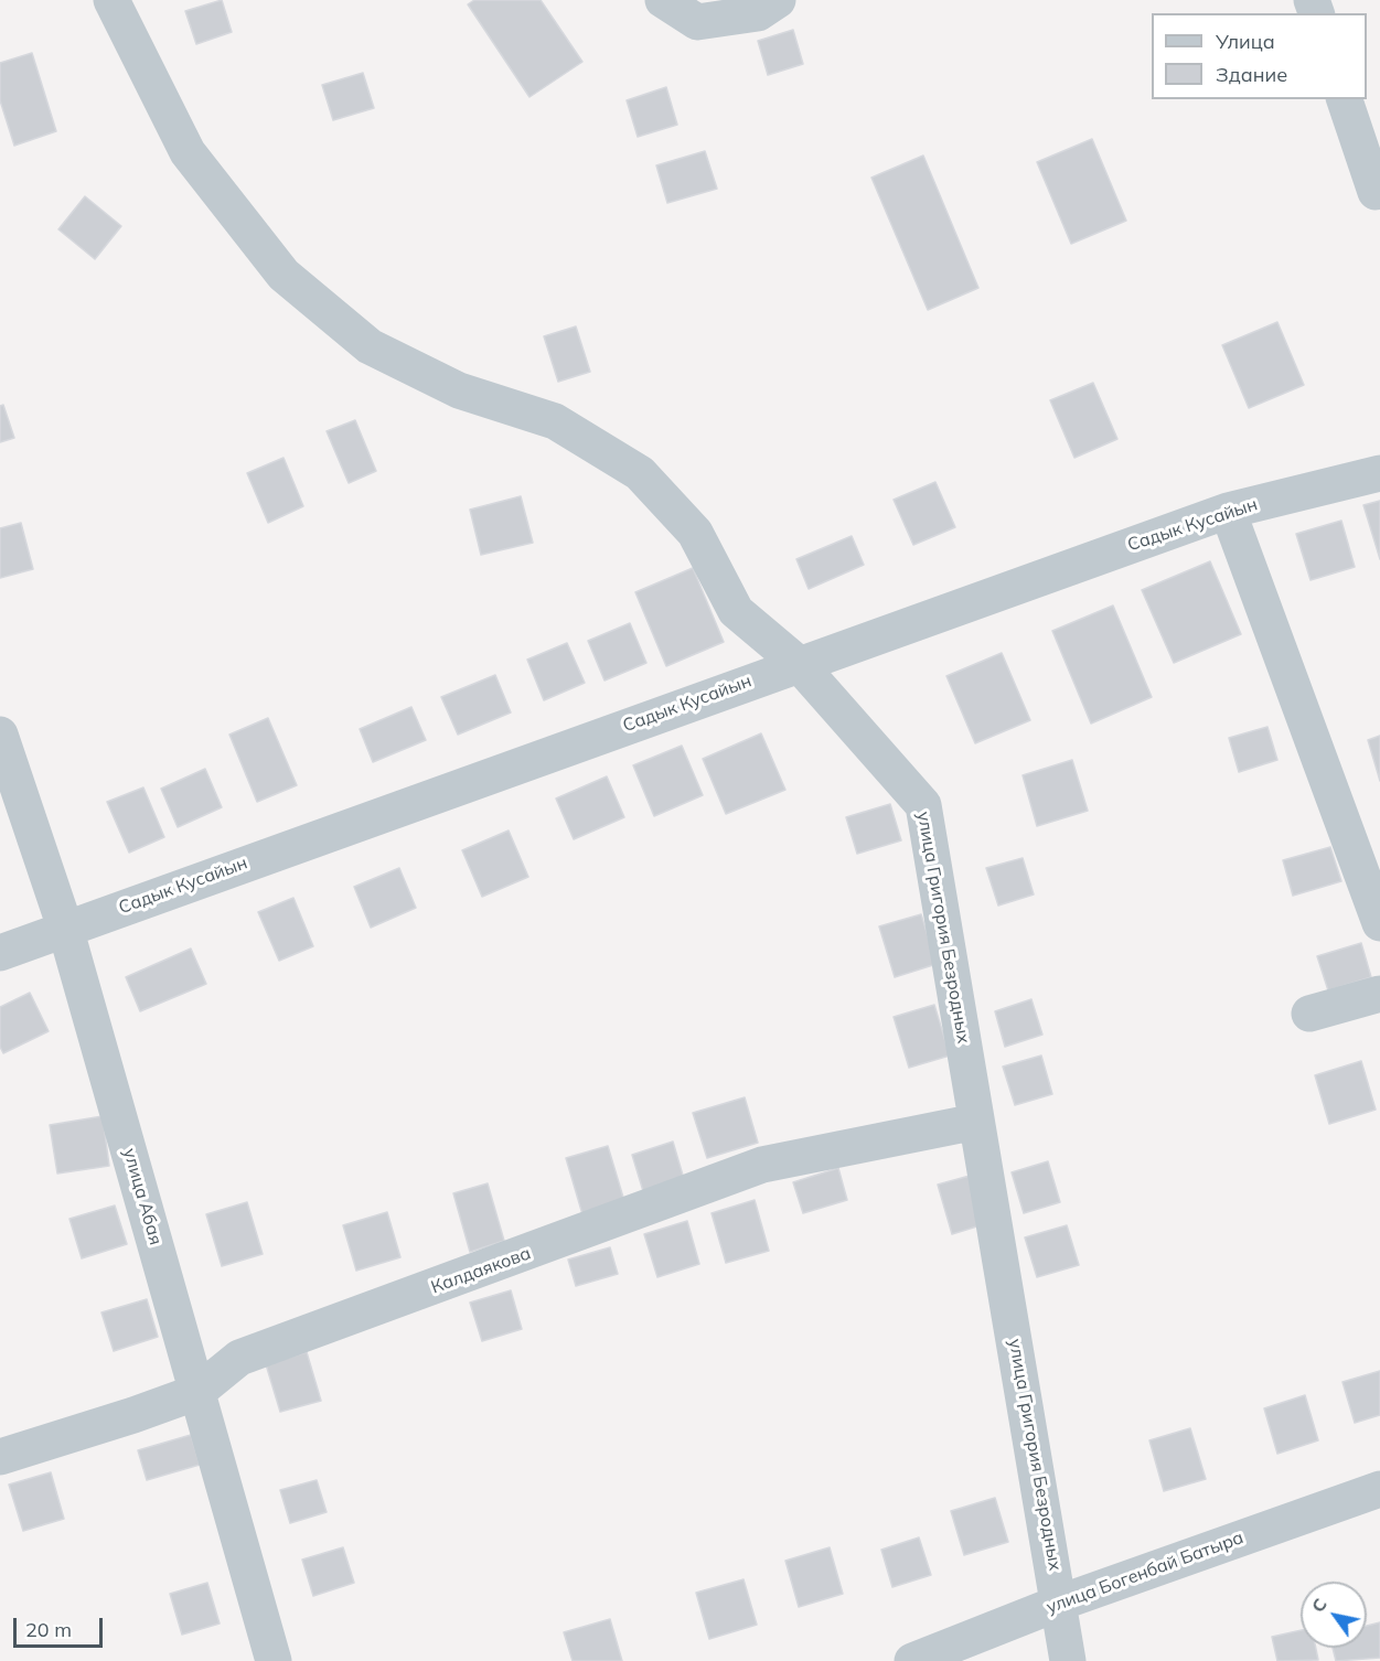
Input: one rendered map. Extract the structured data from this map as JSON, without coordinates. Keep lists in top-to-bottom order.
{
  "streets": {
    "street": [
      "Садык Кусайын",
      "улица Григория Безродных",
      "улица Абая",
      "Калдаякова",
      "улица Богенбай Батыра"
    ]
  },
  "crossings": [
    ["Садык Кусайын", "улица Григория Безродных"],
    ["Садык Кусайын", "улица Абая"],
    ["улица Григория Безродных", "Калдаякова"],
    ["улица Григория Безродных", "улица Богенбай Батыра"],
    ["улица Абая", "Калдаякова"]
  ],
  "legend": ["Улица", "Здание"],
  "scale_bar": "20 m",
  "north": "top left"
}
